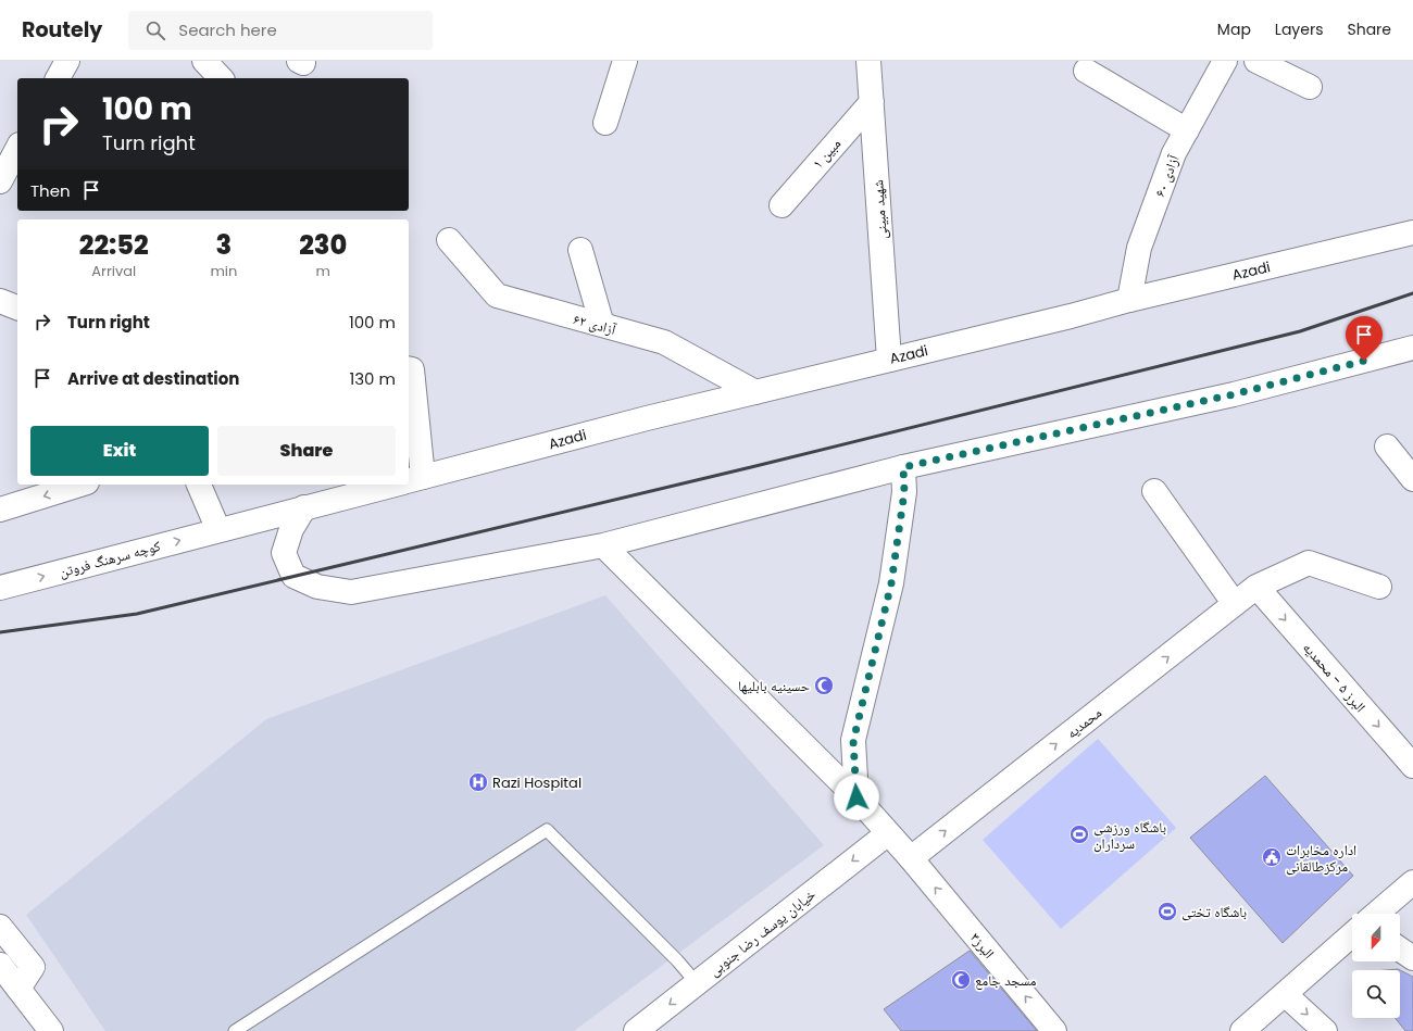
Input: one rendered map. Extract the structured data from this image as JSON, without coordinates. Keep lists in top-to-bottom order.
{
  "streets": {
    "street": [
      "مبین ۱",
      "آزادی ۶۰",
      "شهید مبینی",
      "Azadi",
      "آزادی ۶۲",
      "کوچه سرهنگ فروتن",
      "البرز ۵ - محمدیه",
      "محمدیه",
      "خیابان یوسف رضا جنوبی",
      "البرز۳"
    ]
  },
  "crossings": [
    ["مبین ۱", "شهید مبینی"],
    ["آزادی ۶۰", "Azadi"],
    ["شهید مبینی", "Azadi"],
    ["Azadi", "آزادی ۶۲"],
    ["Azadi", "کوچه سرهنگ فروتن"],
    ["البرز ۵ - محمدیه", "محمدیه"],
    ["محمدیه", "البرز۳"]
  ],
  "one_way": [
    "البرز ۵ - محمدیه",
    "محمدیه",
    "خیابان یوسف رضا جنوبی",
    "البرز۳"
  ],
  "places": {
    "mosque": ["حسینیه بابلیها", "مسجد جامع"],
    "hospital": ["Razi Hospital"],
    "sports": ["باشگاه ورزشی سرداران", "باشگاه تختی"],
    "public building": ["اداره مخابرات مرکزطالقانی"]
  },
  "north": "bottom",
  "page": {
    "header": "Routely",
    "search": "Search here",
    "nav": ["Map", "Layers", "Share"],
    "turn": ["100 m", "Turn right"],
    "then": "Then",
    "eta": [
      "22:52",
      "Arrival",
      "3",
      "min",
      "230",
      "m"
    ],
    "list": [
      {
        "name": "Turn right",
        "value": "100 m"
      },
      {
        "name": "Arrive at destination",
        "value": "130 m"
      }
    ],
    "buttons": ["Exit", "Share"]
  }
}
